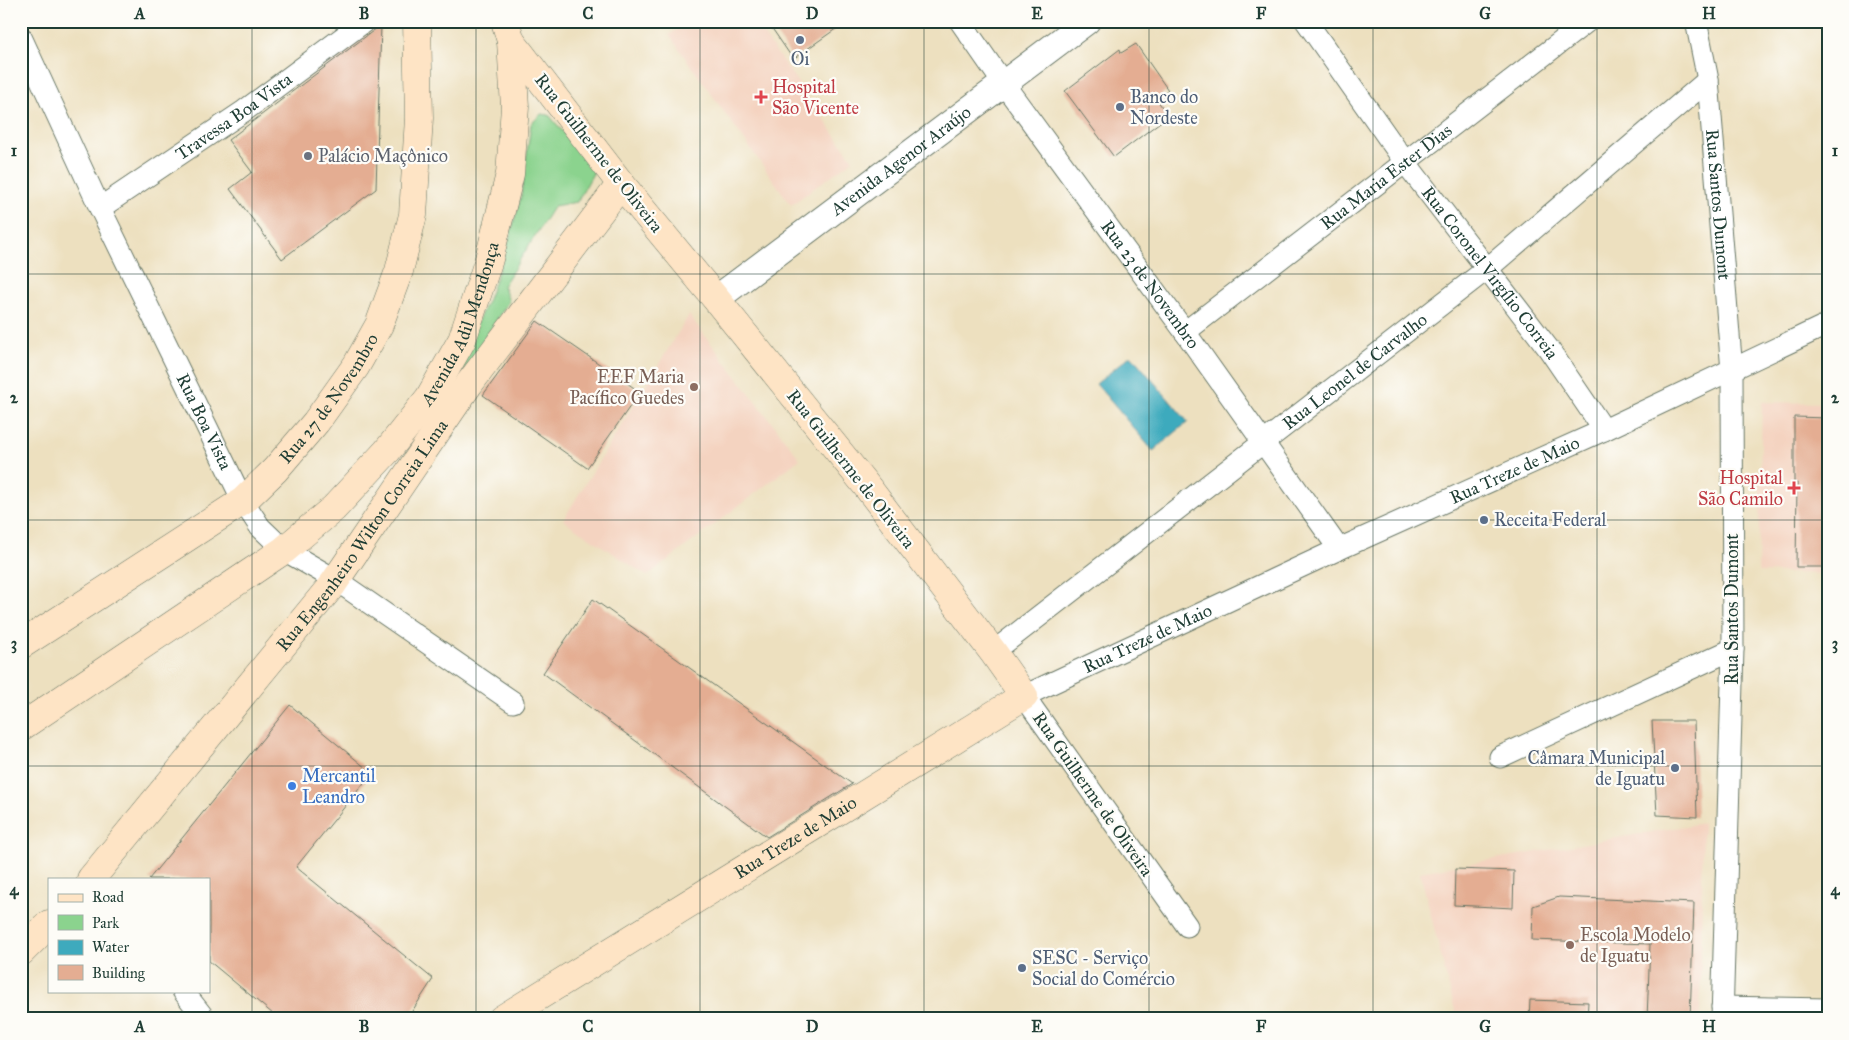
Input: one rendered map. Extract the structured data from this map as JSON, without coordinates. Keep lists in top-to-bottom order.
{
  "streets": {
    "main road": [
      "Rua Guilherme de Oliveira",
      "Avenida Adil Mendonça",
      "Rua 27 de Novembro",
      "Rua Treze de Maio",
      "Rua Engenheiro Wilton Correia Lima"
    ],
    "street": [
      "Travessa Boa Vista",
      "Avenida Agenor Araújo",
      "Rua Maria Ester Dias",
      "Rua Santos Dumont",
      "Rua Coronel Virgílio Correia",
      "Rua 23 de Novembro",
      "Rua Leonel de Carvalho",
      "Rua Boa Vista"
    ]
  },
  "crossings": [
    ["Travessa Boa Vista", "Rua Boa Vista"],
    ["Rua Guilherme de Oliveira", "Avenida Agenor Araújo"],
    ["Rua Guilherme de Oliveira", "Avenida Adil Mendonça"],
    ["Rua Guilherme de Oliveira", "Rua Leonel de Carvalho"],
    ["Rua Guilherme de Oliveira", "Rua Treze de Maio"],
    ["Rua Guilherme de Oliveira", "Rua Engenheiro Wilton Correia Lima"],
    ["Avenida Agenor Araújo", "Rua 23 de Novembro"],
    ["Rua Maria Ester Dias", "Rua Coronel Virgílio Correia"],
    ["Rua Maria Ester Dias", "Rua 23 de Novembro"],
    ["Rua Santos Dumont", "Rua Leonel de Carvalho"],
    ["Rua Santos Dumont", "Rua Treze de Maio"],
    ["Rua Coronel Virgílio Correia", "Rua Leonel de Carvalho"],
    ["Rua Coronel Virgílio Correia", "Rua Treze de Maio"],
    ["Rua 23 de Novembro", "Rua Leonel de Carvalho"],
    ["Rua 23 de Novembro", "Rua Treze de Maio"],
    ["Avenida Adil Mendonça", "Rua Boa Vista"],
    ["Rua 27 de Novembro", "Rua Boa Vista"],
    ["Rua Boa Vista", "Rua Engenheiro Wilton Correia Lima"]
  ],
  "places": {
    "other": [
      "Oi",
      "Banco do Nordeste",
      "Palácio Maçônico",
      "EEF Maria Pacífico Guedes",
      "Receita Federal",
      "Câmara Municipal de Iguatu",
      "Mercantil Leandro",
      "Escola Modelo de Iguatu",
      "SESC - Serviço Social do Comércio"
    ],
    "health": ["Hospital São Vicente", "Hospital São Camilo"]
  },
  "legend": [
    "Road",
    "Park",
    "Water",
    "Building"
  ],
  "grid": {
    "columns": [
      "A",
      "B",
      "C",
      "D",
      "E",
      "F",
      "G",
      "H"
    ],
    "rows": [
      "1",
      "2",
      "3",
      "4"
    ]
  }
}
